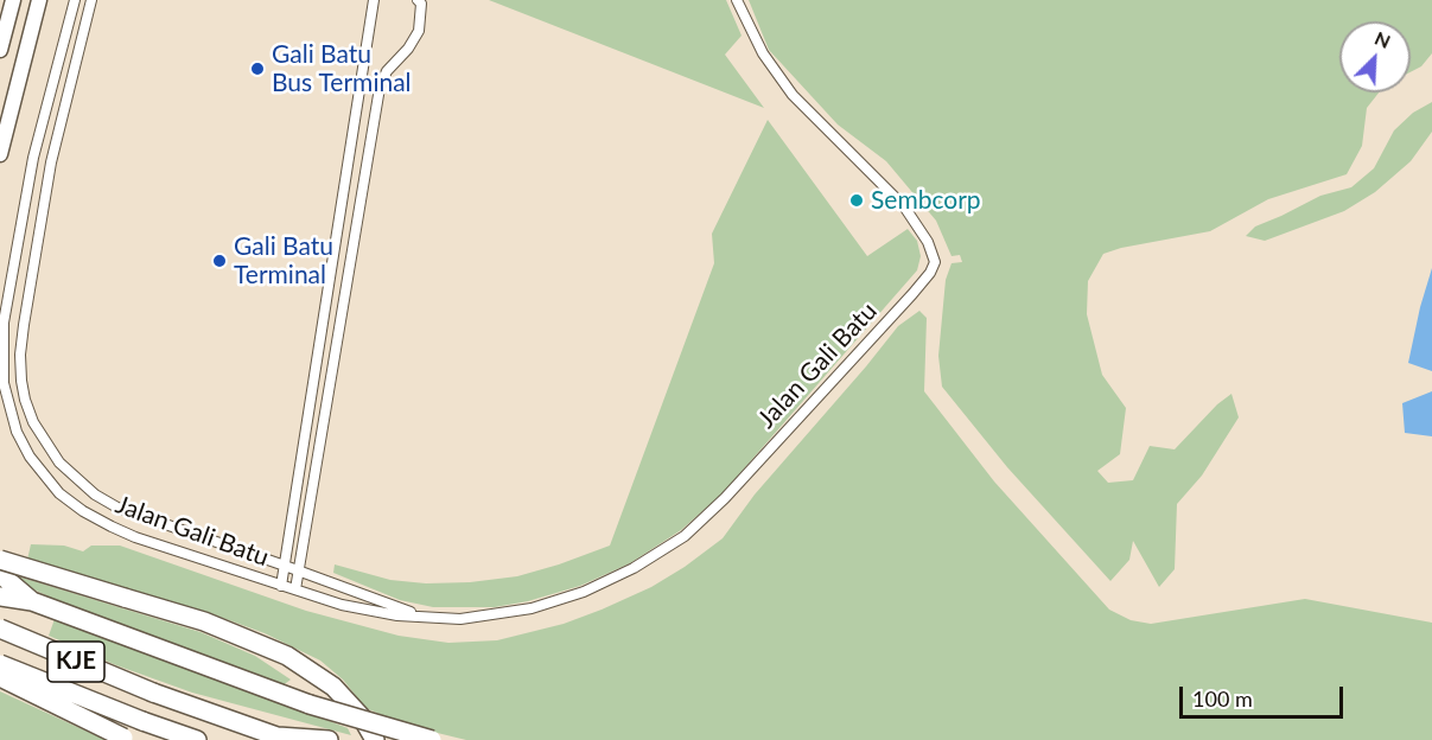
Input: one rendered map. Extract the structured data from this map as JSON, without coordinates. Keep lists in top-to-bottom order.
{
  "streets": {
    "highway": ["KJE"],
    "street": ["Jalan Gali Batu"]
  },
  "places": ["Gali Batu Bus Terminal", "Sembcorp", "Gali Batu Terminal"],
  "scale_bar": "100 m",
  "north": "top right"
}
